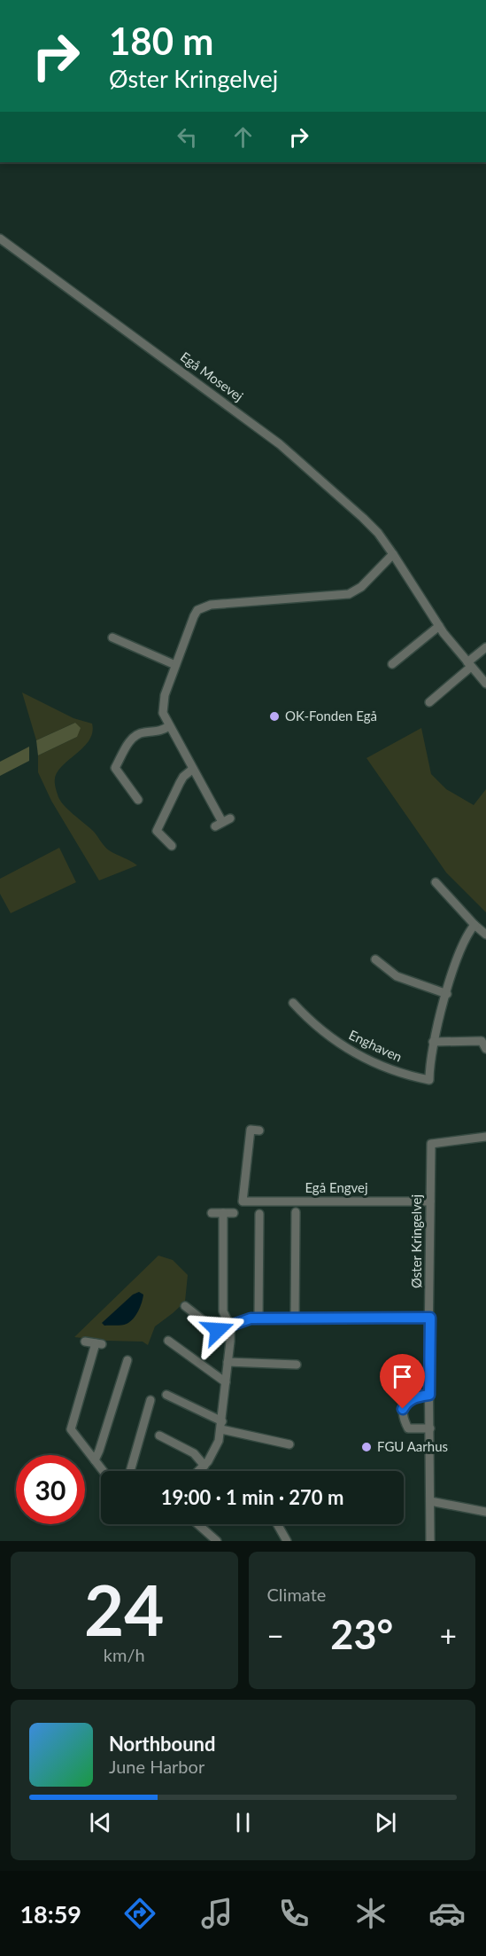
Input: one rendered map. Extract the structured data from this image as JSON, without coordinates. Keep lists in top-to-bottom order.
{
  "streets": {
    "street": [
      "Egå Mosevej",
      "Enghaven",
      "Egå Engvej",
      "Øster Kringelvej"
    ]
  },
  "crossings": [
    ["Egå Engvej", "Øster Kringelvej"]
  ],
  "places": ["OK-Fonden Egå", "FGU Aarhus"],
  "page": {
    "turn": ["180 m", "Øster Kringelvej"],
    "limit": "30",
    "trip": "19:00 · 1 min · 270 m",
    "tile": [
      ["24", "km/h"],
      "Climate"
    ],
    "heat": ["−", "23°", "+"],
    "song": ["Northbound", "June Harbor"],
    "tabs": "18:59"
  }
}
